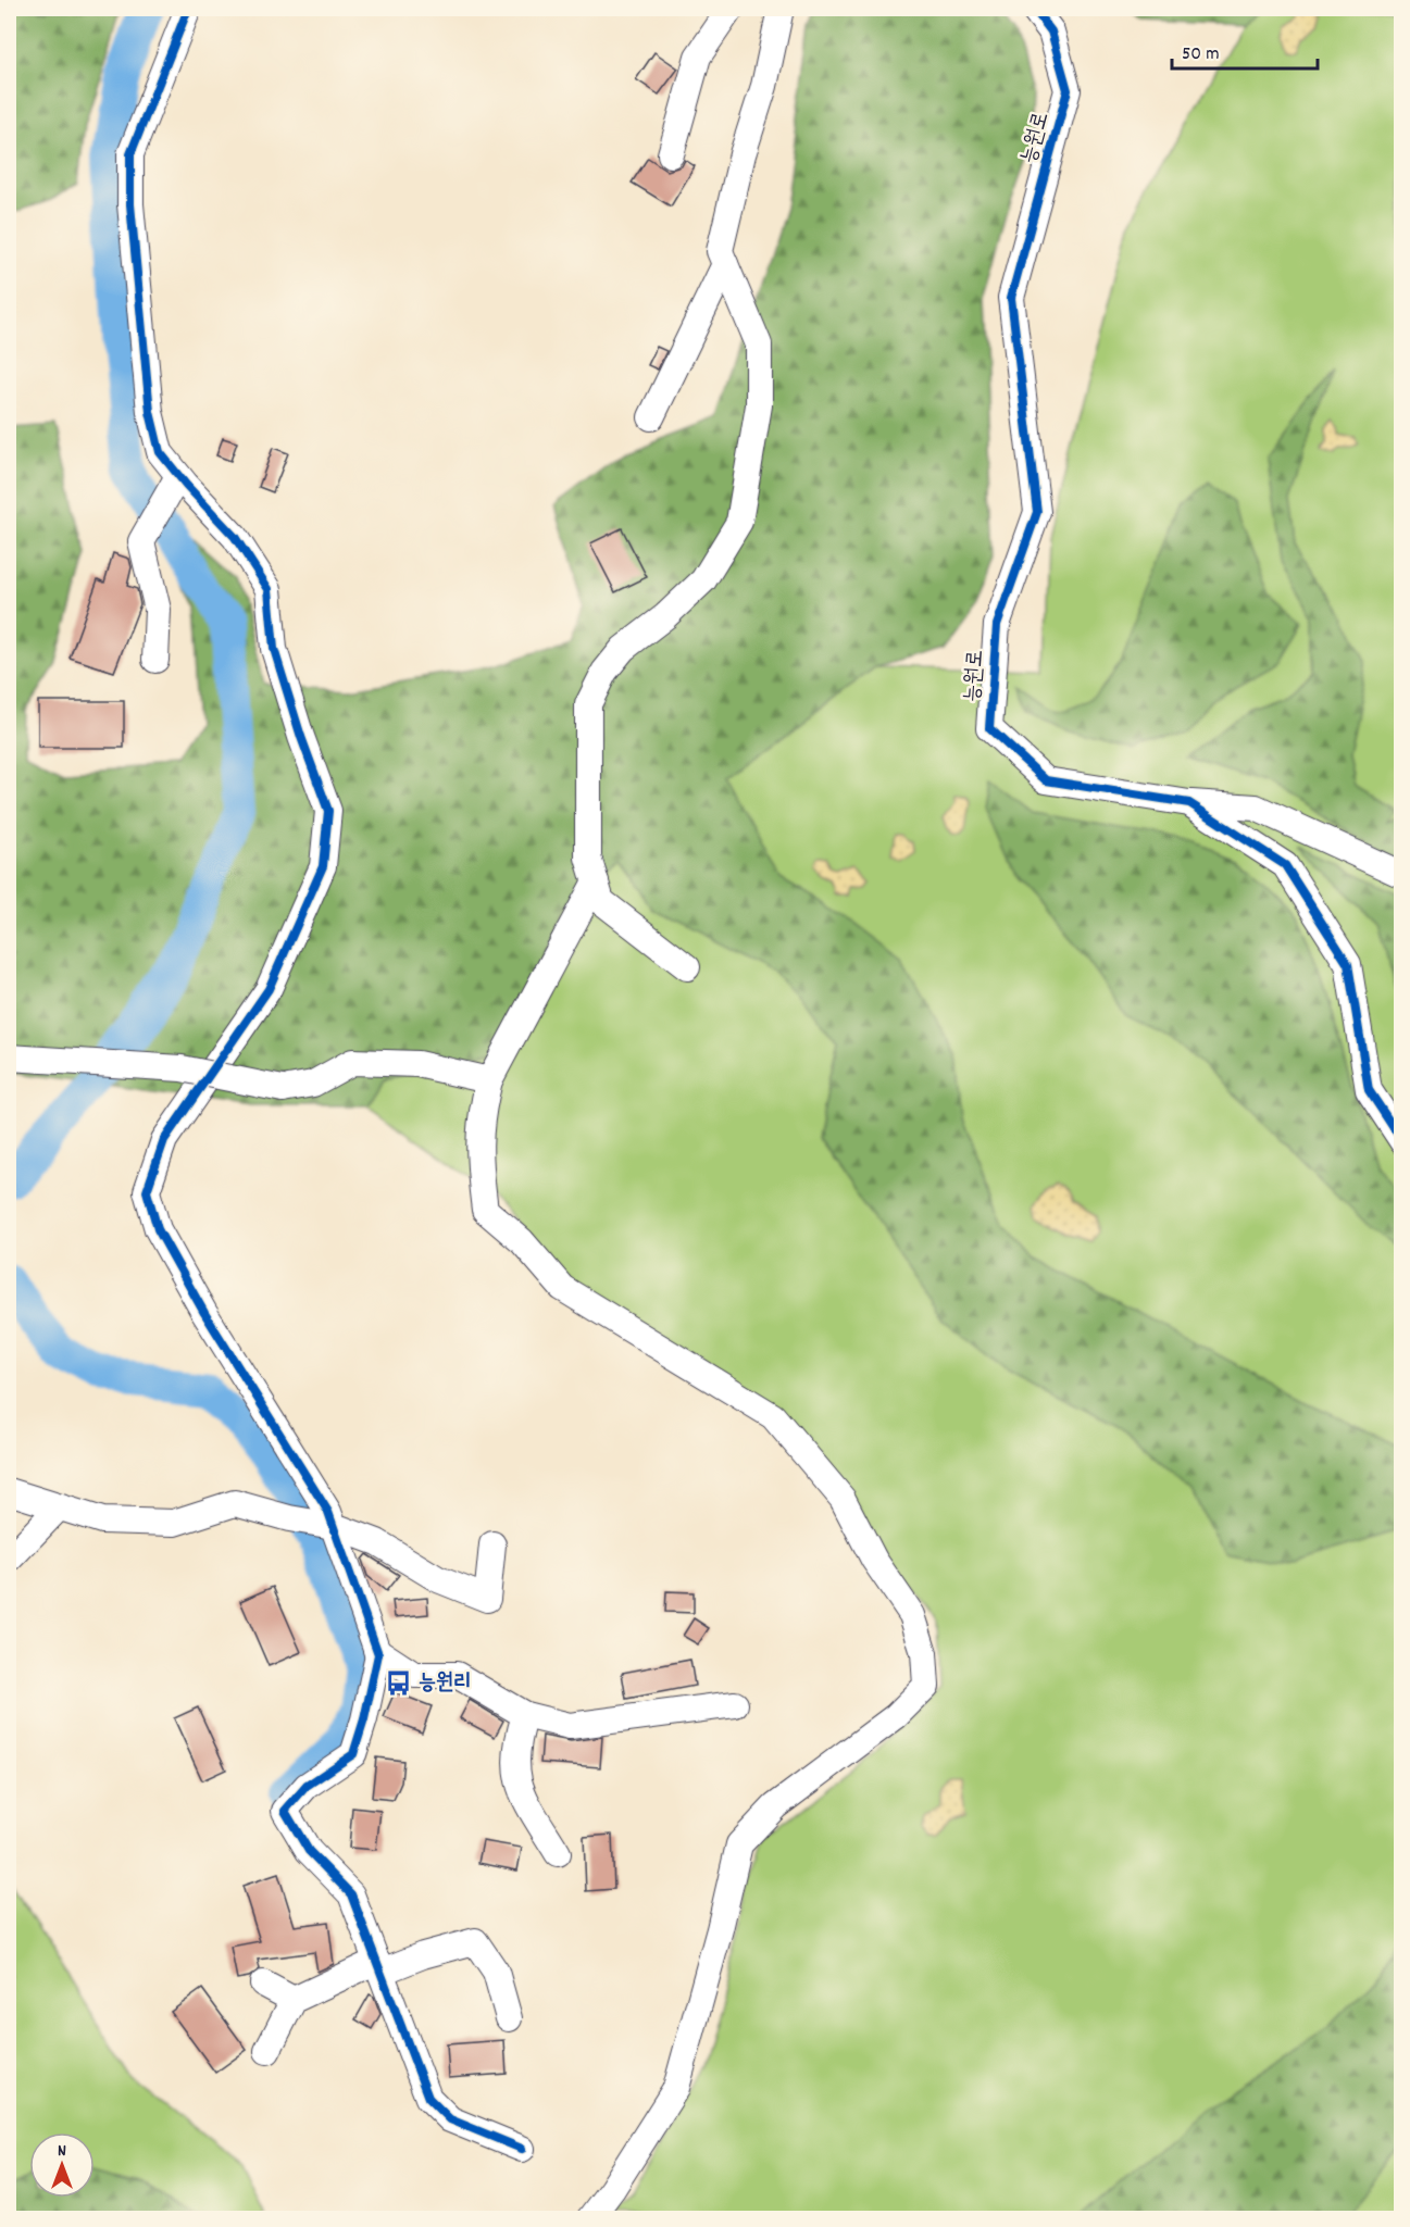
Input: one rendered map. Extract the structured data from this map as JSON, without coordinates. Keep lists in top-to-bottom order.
{
  "streets": {
    "street": ["능원로"]
  },
  "places": {
    "bus stop": ["능원리"]
  },
  "scale_bar": "50 m",
  "north": "top"
}
